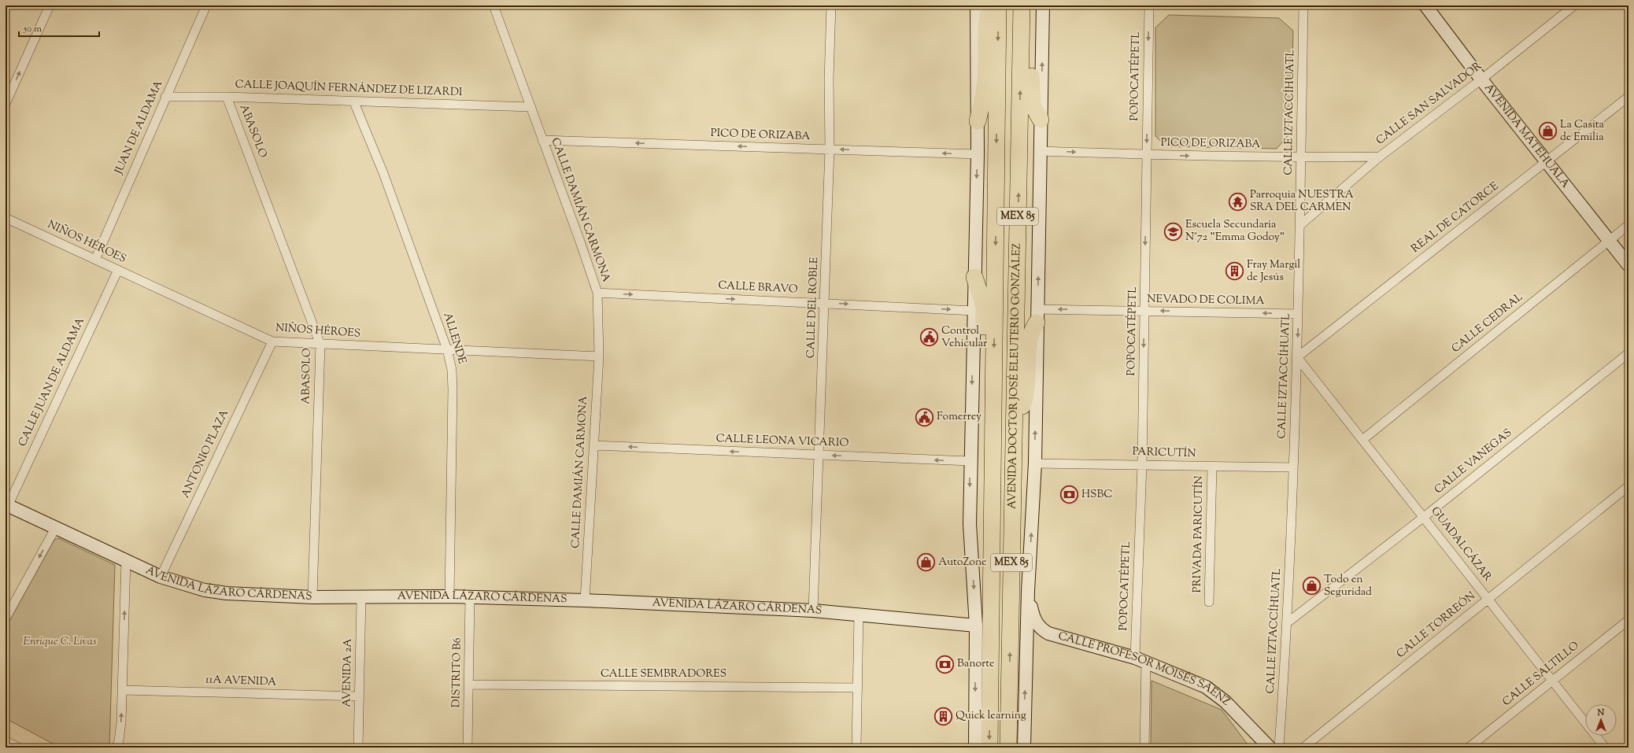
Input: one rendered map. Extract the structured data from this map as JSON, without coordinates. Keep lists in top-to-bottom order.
{
  "streets": {
    "highway": ["MEX 85", "AVENIDA DOCTOR JOSÉ ELEUTERIO GONZÁLEZ"],
    "street": [
      "POPOCATÉPETL",
      "CALLE JOAQUÍN FERNÁNDEZ DE LIZARDI",
      "CALLE SAN SALVADOR",
      "CALLE IZTACCÍHUATL",
      "JUAN DE ALDAMA",
      "ABASOLO",
      "PICO DE ORIZABA",
      "AVENIDA MATEHUALA",
      "CALLE DAMIÁN CARMONA",
      "REAL DE CATORCE",
      "NIÑOS HÉROES",
      "CALLE BRAVO",
      "NEVADO DE COLIMA",
      "CALLE DEL ROBLE",
      "CALLE CEDRAL",
      "ALLENDE",
      "CALLE JUAN DE ALDAMA",
      "CALLE LEONA VICARIO",
      "PARICUTÍN",
      "ANTONIO PLAZA",
      "CALLE VANEGAS",
      "PRIVADA PARICUTÍN",
      "GUADALCÁZAR",
      "AVENIDA LÁZARO CÁRDENAS",
      "CALLE TORREÓN",
      "CALLE PROFESOR MOISÉS SÁENZ",
      "AVENIDA 2A",
      "DISTRITO B6",
      "CALLE SEMBRADORES",
      "CALLE SALTILLO",
      "11A AVENIDA"
    ]
  },
  "crossings": [
    ["POPOCATÉPETL", "PICO DE ORIZABA"],
    ["POPOCATÉPETL", "NEVADO DE COLIMA"],
    ["POPOCATÉPETL", "PARICUTÍN"],
    ["POPOCATÉPETL", "CALLE PROFESOR MOISÉS SÁENZ"],
    ["CALLE JOAQUÍN FERNÁNDEZ DE LIZARDI", "JUAN DE ALDAMA"],
    ["CALLE JOAQUÍN FERNÁNDEZ DE LIZARDI", "ABASOLO"],
    ["CALLE JOAQUÍN FERNÁNDEZ DE LIZARDI", "CALLE DAMIÁN CARMONA"],
    ["CALLE JOAQUÍN FERNÁNDEZ DE LIZARDI", "ALLENDE"],
    ["CALLE SAN SALVADOR", "CALLE IZTACCÍHUATL"],
    ["CALLE SAN SALVADOR", "PICO DE ORIZABA"],
    ["CALLE SAN SALVADOR", "AVENIDA MATEHUALA"],
    ["CALLE IZTACCÍHUATL", "PICO DE ORIZABA"],
    ["CALLE IZTACCÍHUATL", "REAL DE CATORCE"],
    ["CALLE IZTACCÍHUATL", "NEVADO DE COLIMA"],
    ["CALLE IZTACCÍHUATL", "PARICUTÍN"],
    ["CALLE IZTACCÍHUATL", "CALLE VANEGAS"],
    ["CALLE IZTACCÍHUATL", "GUADALCÁZAR"],
    ["JUAN DE ALDAMA", "NIÑOS HÉROES"],
    ["ABASOLO", "NIÑOS HÉROES"],
    ["ABASOLO", "AVENIDA LÁZARO CÁRDENAS"],
    ["PICO DE ORIZABA", "CALLE DAMIÁN CARMONA"],
    ["PICO DE ORIZABA", "CALLE DEL ROBLE"],
    ["AVENIDA MATEHUALA", "REAL DE CATORCE"],
    ["AVENIDA MATEHUALA", "CALLE CEDRAL"],
    ["CALLE DAMIÁN CARMONA", "NIÑOS HÉROES"],
    ["CALLE DAMIÁN CARMONA", "CALLE BRAVO"],
    ["CALLE DAMIÁN CARMONA", "CALLE LEONA VICARIO"],
    ["CALLE DAMIÁN CARMONA", "AVENIDA LÁZARO CÁRDENAS"],
    ["REAL DE CATORCE", "GUADALCÁZAR"],
    ["NIÑOS HÉROES", "ALLENDE"],
    ["NIÑOS HÉROES", "CALLE JUAN DE ALDAMA"],
    ["NIÑOS HÉROES", "ANTONIO PLAZA"],
    ["CALLE BRAVO", "CALLE DEL ROBLE"],
    ["CALLE DEL ROBLE", "CALLE LEONA VICARIO"],
    ["CALLE DEL ROBLE", "AVENIDA LÁZARO CÁRDENAS"],
    ["CALLE CEDRAL", "GUADALCÁZAR"],
    ["ALLENDE", "AVENIDA LÁZARO CÁRDENAS"],
    ["CALLE JUAN DE ALDAMA", "AVENIDA LÁZARO CÁRDENAS"],
    ["PARICUTÍN", "PRIVADA PARICUTÍN"],
    ["ANTONIO PLAZA", "AVENIDA LÁZARO CÁRDENAS"],
    ["CALLE VANEGAS", "GUADALCÁZAR"],
    ["GUADALCÁZAR", "CALLE TORREÓN"],
    ["GUADALCÁZAR", "CALLE SALTILLO"],
    ["AVENIDA LÁZARO CÁRDENAS", "AVENIDA 2A"],
    ["AVENIDA LÁZARO CÁRDENAS", "DISTRITO B6"],
    ["AVENIDA 2A", "11A AVENIDA"],
    ["DISTRITO B6", "CALLE SEMBRADORES"]
  ],
  "one_way": [
    "POPOCATÉPETL",
    "CALLE BRAVO",
    "NEVADO DE COLIMA",
    "CALLE LEONA VICARIO"
  ],
  "parks": ["Enrique C. Livas"],
  "places": {
    "shop": ["La Casita de Emilia", "AutoZone", "Todo en Seguridad"],
    "temple": ["Parroquia NUESTRA SRA DEL CARMEN"],
    "school or university": ["Escuela Secundaria N°72 \"Emma Godoy\""],
    "building": ["Fray Margil de Jesús", "Quick learning"],
    "public building": ["Control Vehicular", "Fomerrey"],
    "bank": ["HSBC", "Banorte"]
  },
  "scale_bar": "50 m",
  "north": "top"
}
